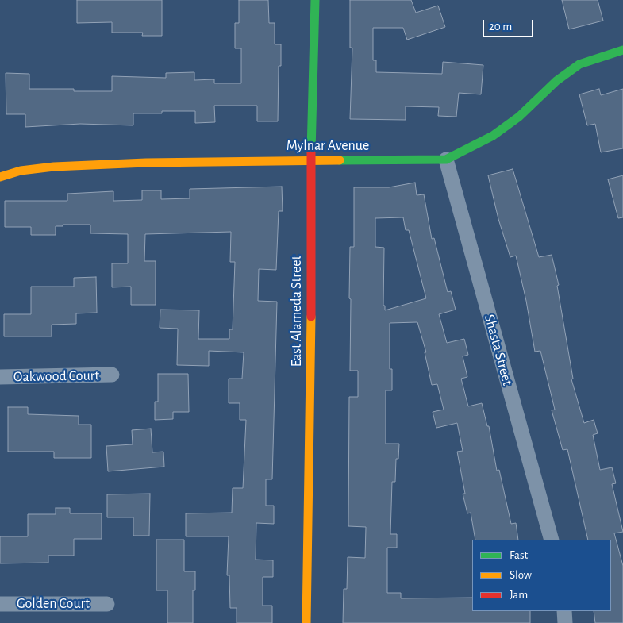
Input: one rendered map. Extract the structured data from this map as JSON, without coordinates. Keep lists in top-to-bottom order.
{
  "streets": {
    "street": [
      "Mylnar Avenue",
      "East Alameda Street",
      "Shasta Street",
      "Oakwood Court",
      "Golden Court"
    ]
  },
  "crossings": [
    ["Mylnar Avenue", "East Alameda Street"],
    ["Mylnar Avenue", "Shasta Street"]
  ],
  "legend": ["Fast", "Slow", "Jam"],
  "scale_bar": "20 m"
}
